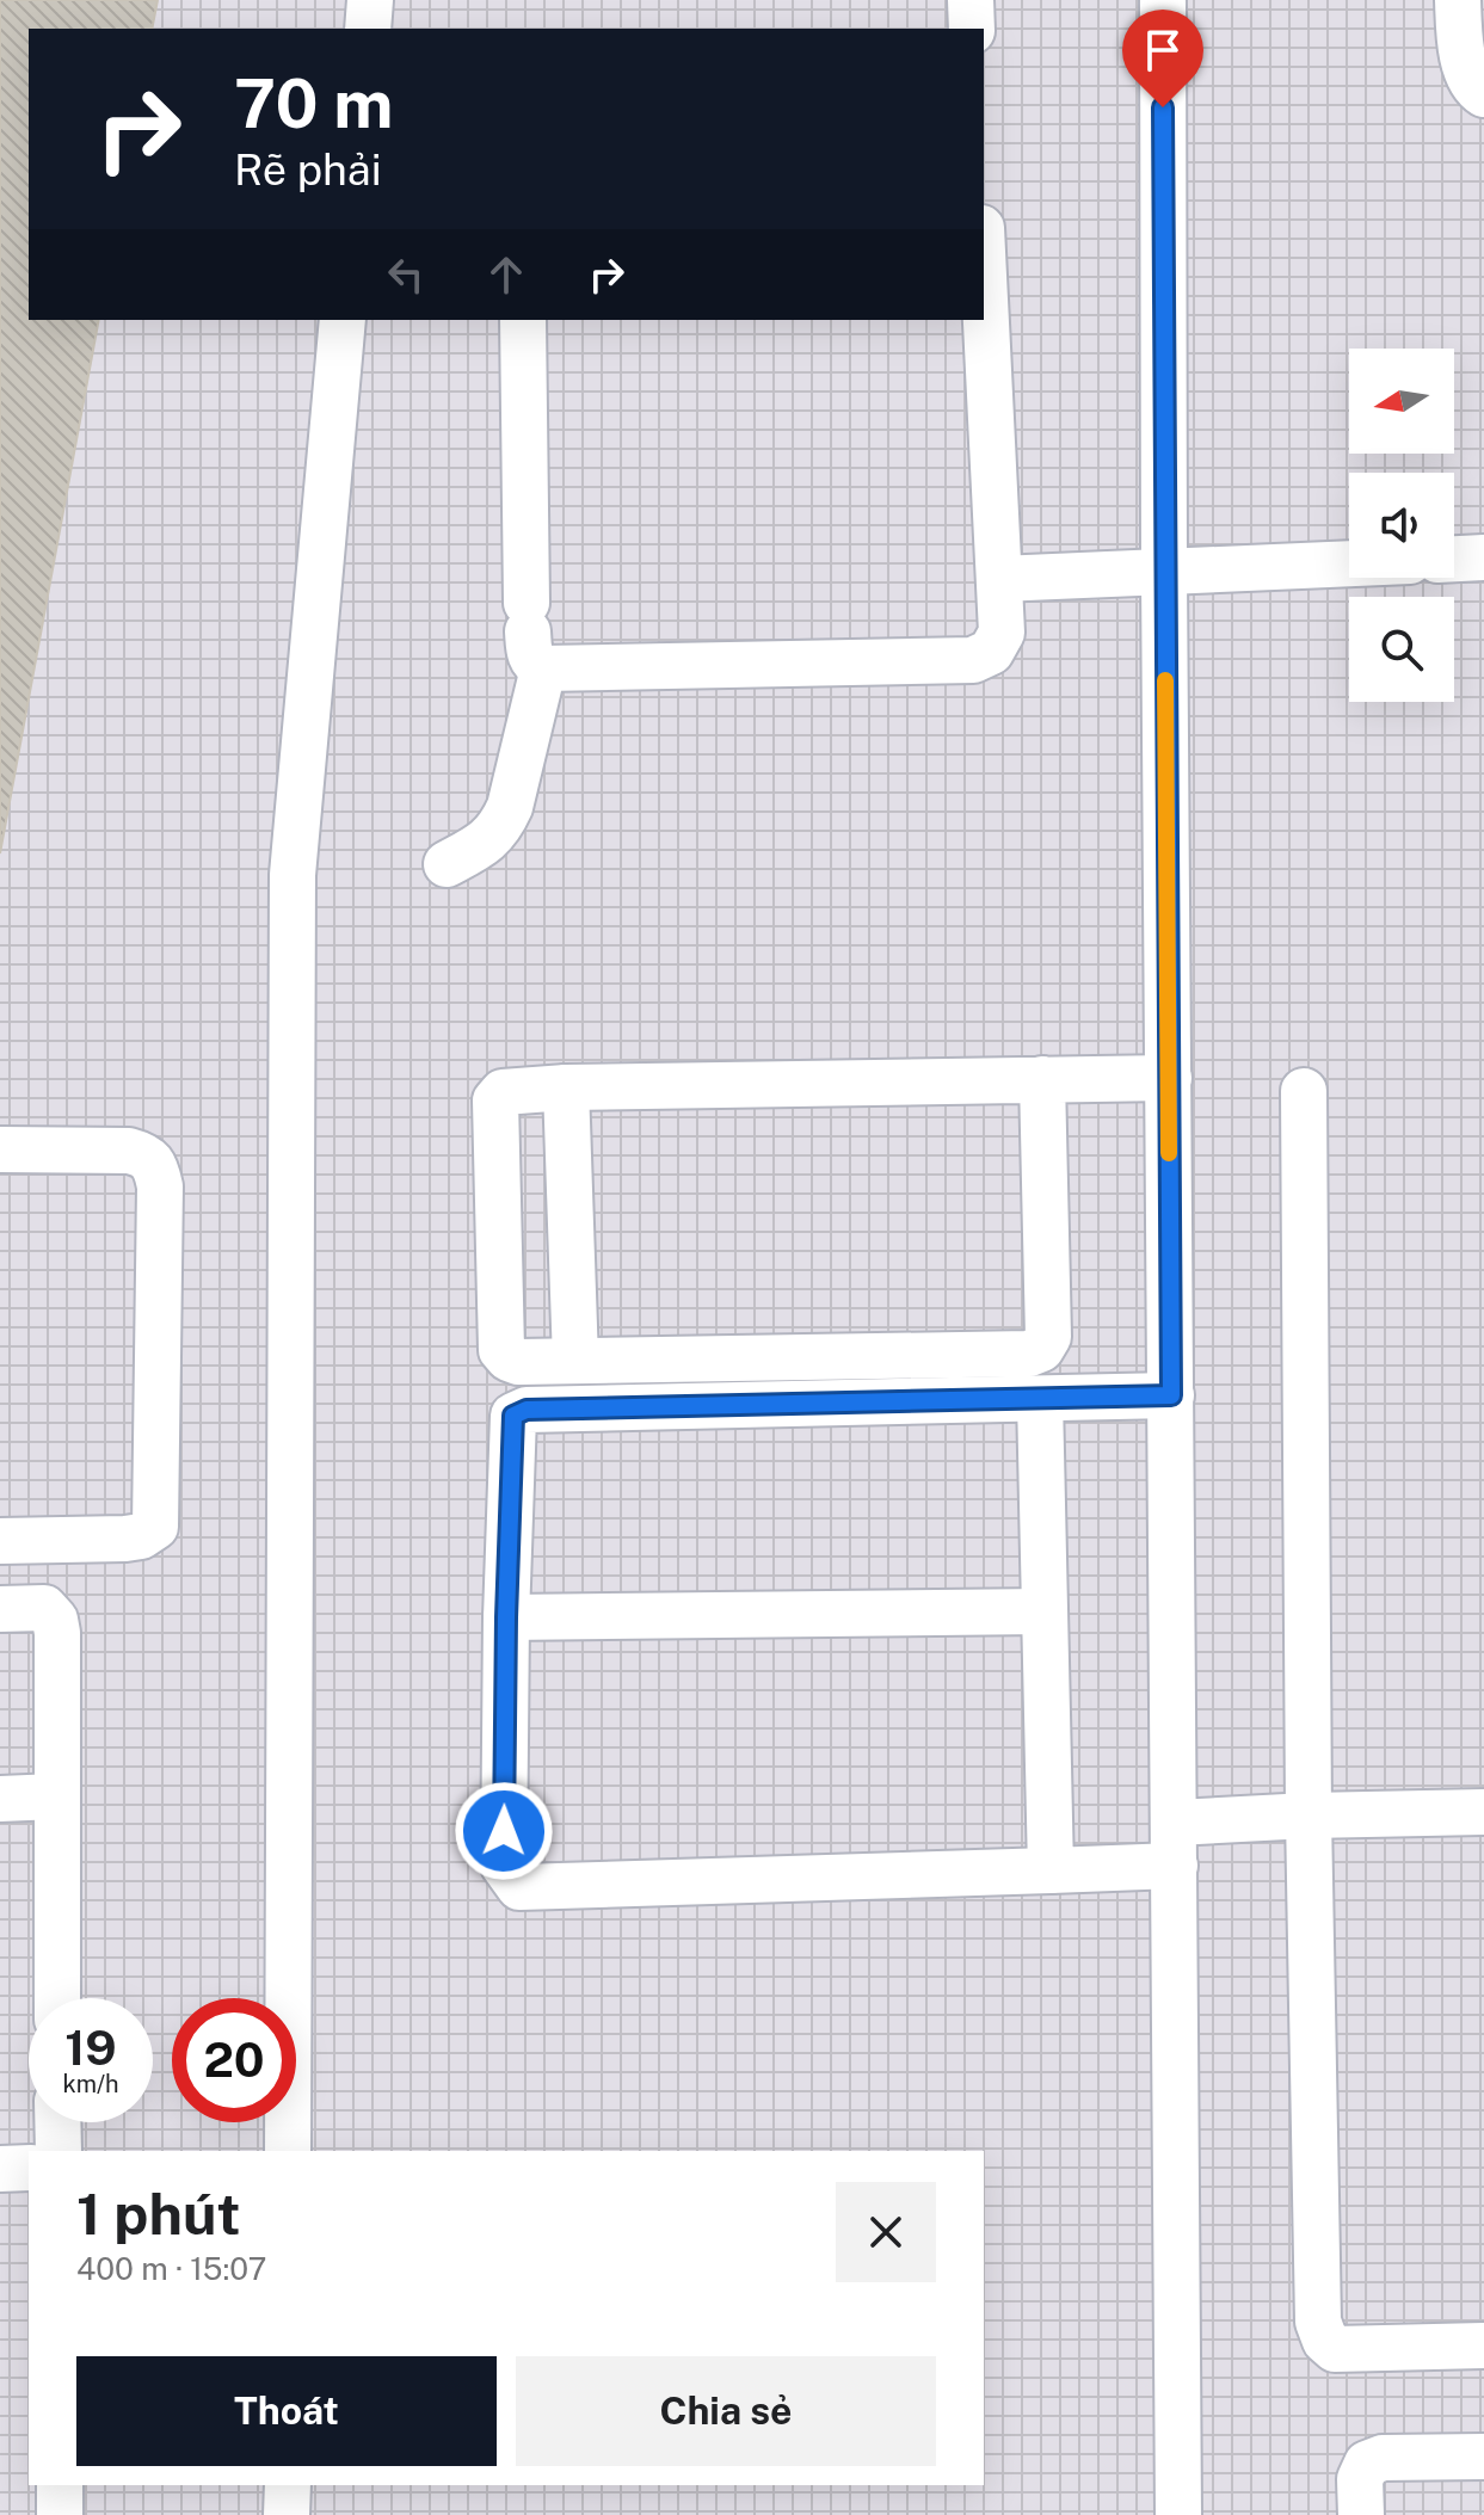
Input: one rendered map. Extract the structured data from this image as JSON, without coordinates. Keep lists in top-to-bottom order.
{
  "north": "left",
  "page": {
    "turn": ["70 m", "Rẽ phải"],
    "speed": "19 km/h",
    "limit": "20",
    "heading": ["1 phút", "400 m · 15:07"],
    "buttons": ["Thoát", "Chia sẻ"]
  }
}
